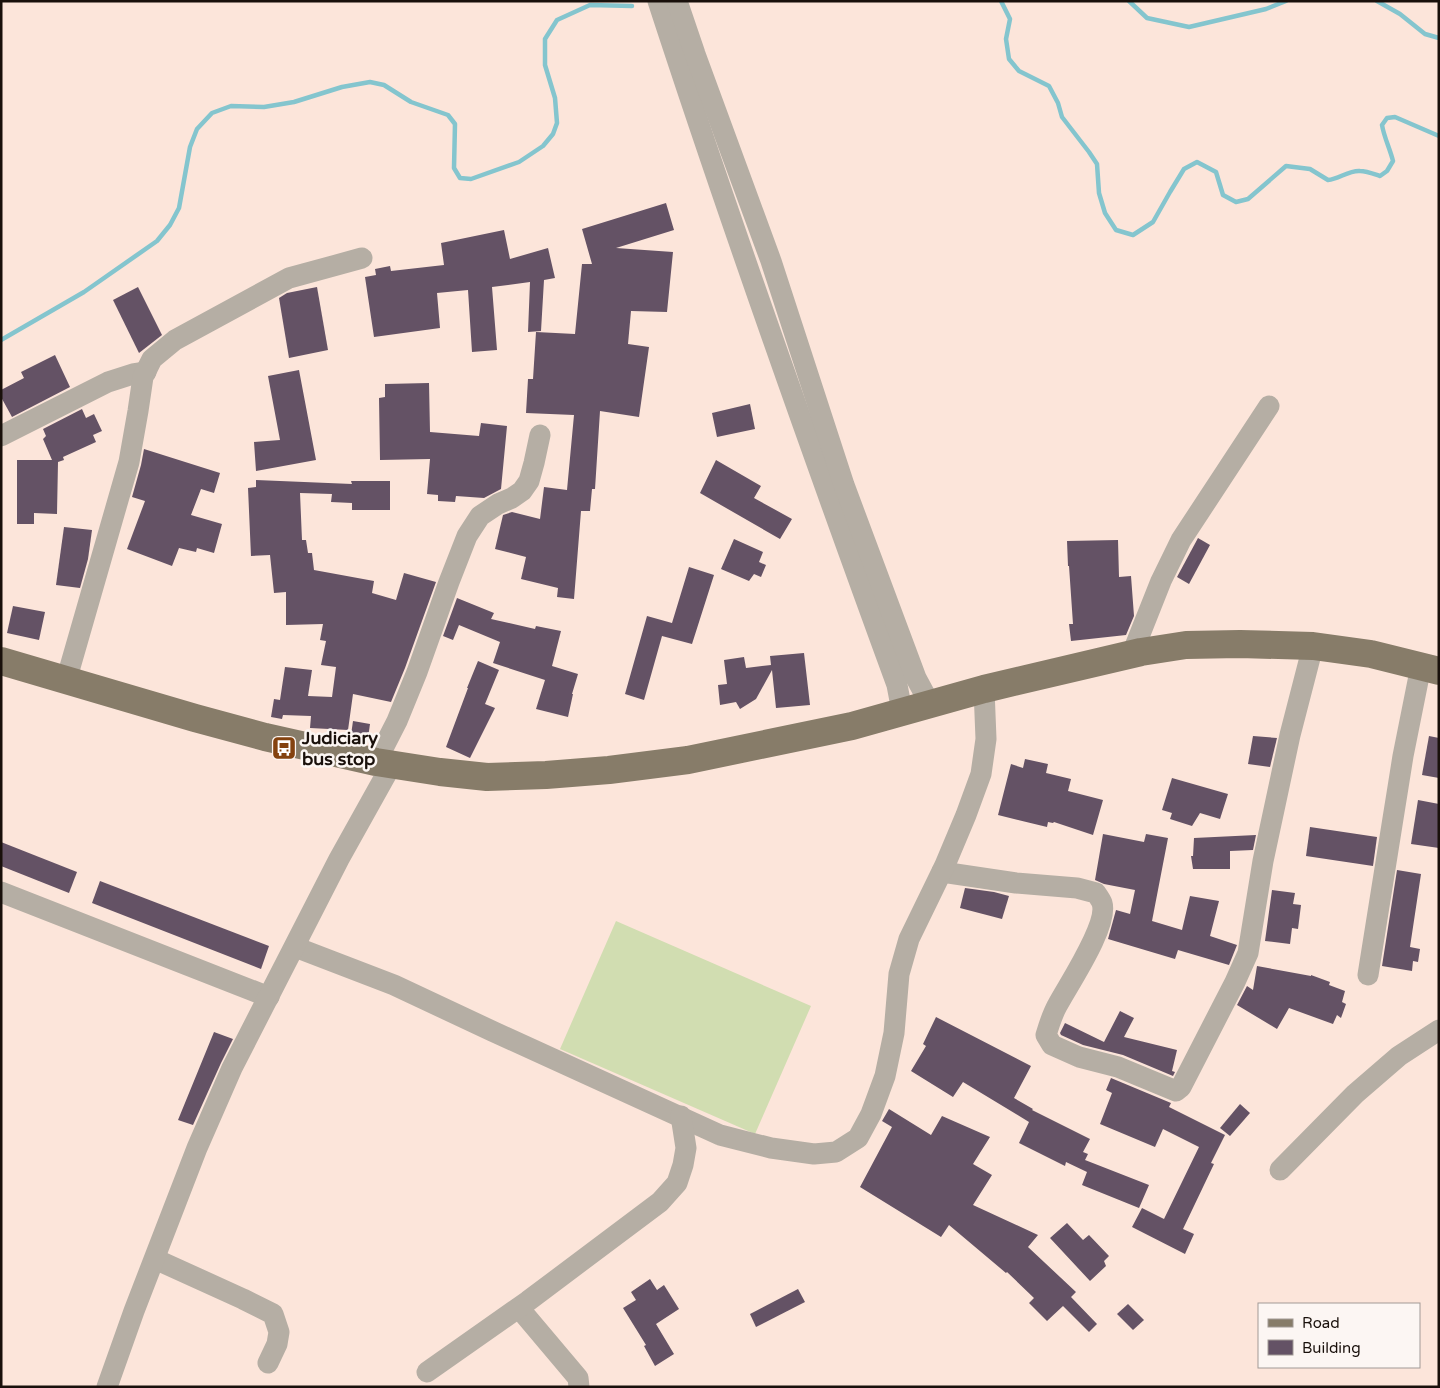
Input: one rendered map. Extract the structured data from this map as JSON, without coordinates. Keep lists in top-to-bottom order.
{
  "places": {
    "bus stop": ["Judiciary bus stop"]
  },
  "legend": ["Road", "Building"]
}
